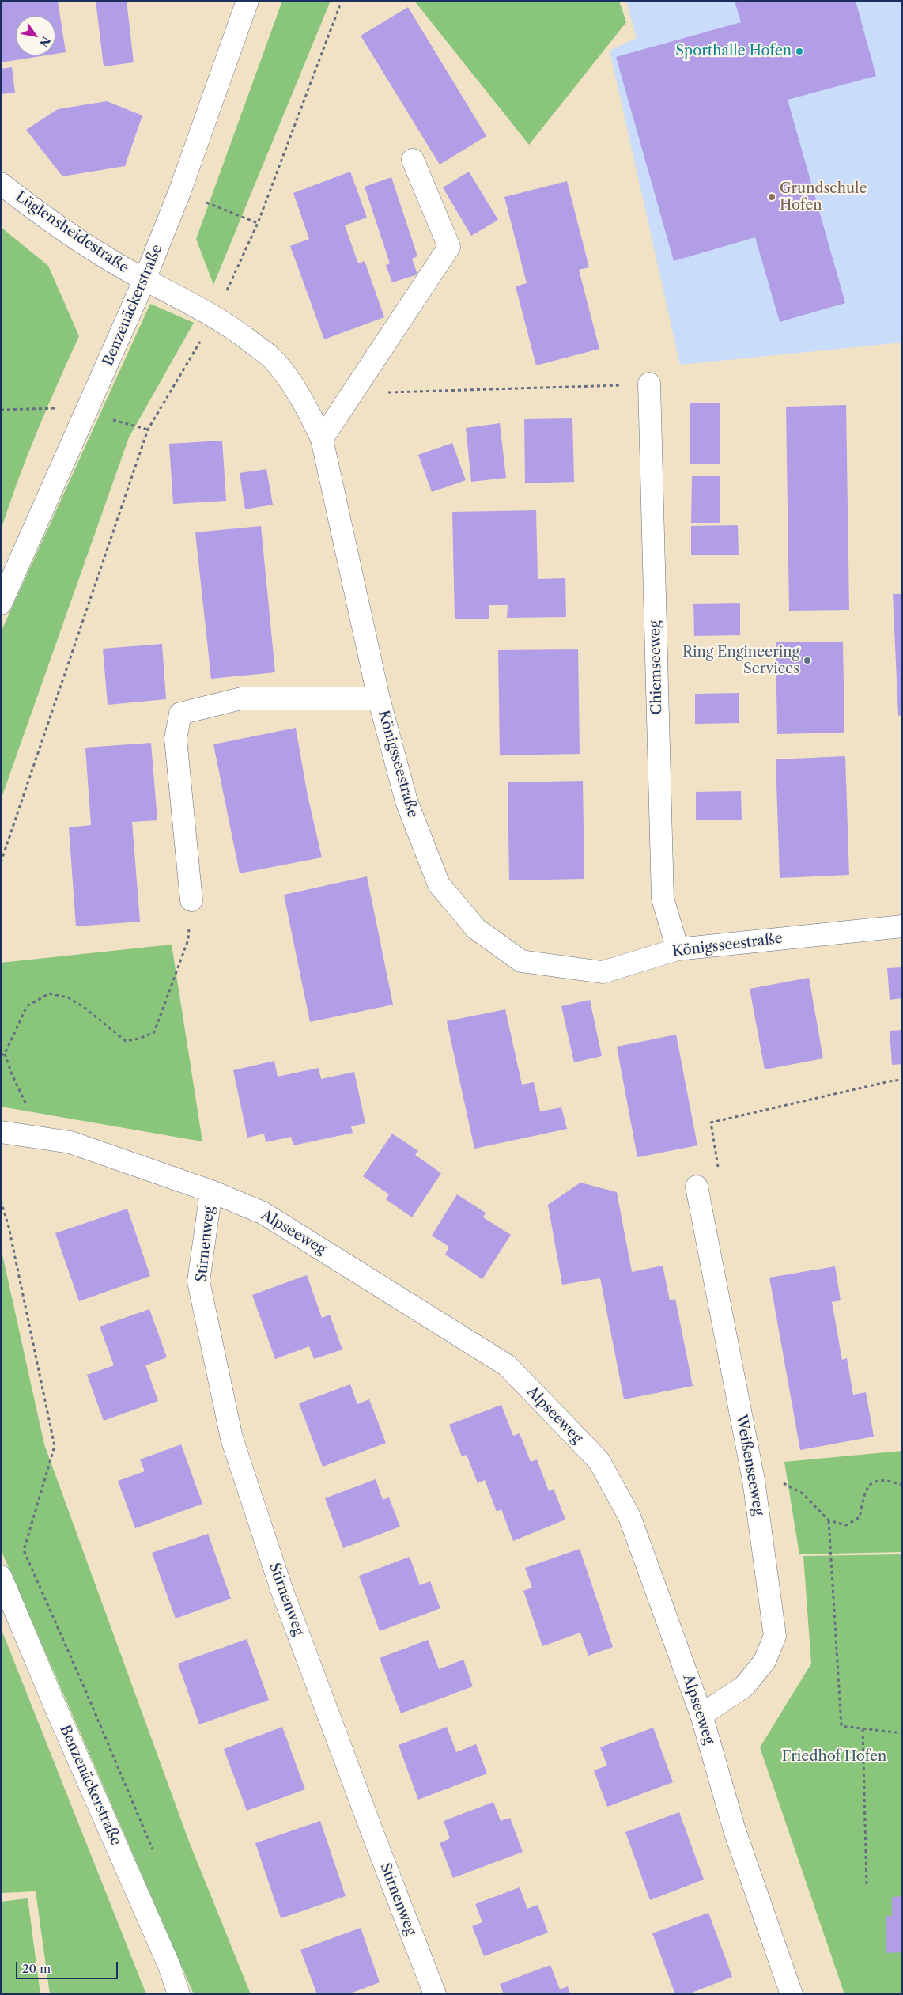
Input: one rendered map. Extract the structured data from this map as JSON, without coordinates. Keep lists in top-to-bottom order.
{
  "streets": {
    "street": [
      "Lüglensheidestraße",
      "Benzenäckerstraße",
      "Chiemseeweg",
      "Königsseestraße",
      "Alpseeweg",
      "Stirnenweg",
      "Weißenseeweg"
    ]
  },
  "crossings": [
    ["Lüglensheidestraße", "Benzenäckerstraße"],
    ["Lüglensheidestraße", "Königsseestraße"],
    ["Benzenäckerstraße", "Königsseestraße"],
    ["Chiemseeweg", "Königsseestraße"],
    ["Alpseeweg", "Stirnenweg"],
    ["Alpseeweg", "Weißenseeweg"]
  ],
  "parks": ["Friedhof Hofen"],
  "places": ["Sporthalle Hofen", "Grundschule Hofen", "Ring Engineering Services"],
  "scale_bar": "20 m",
  "north": "bottom right"
}
